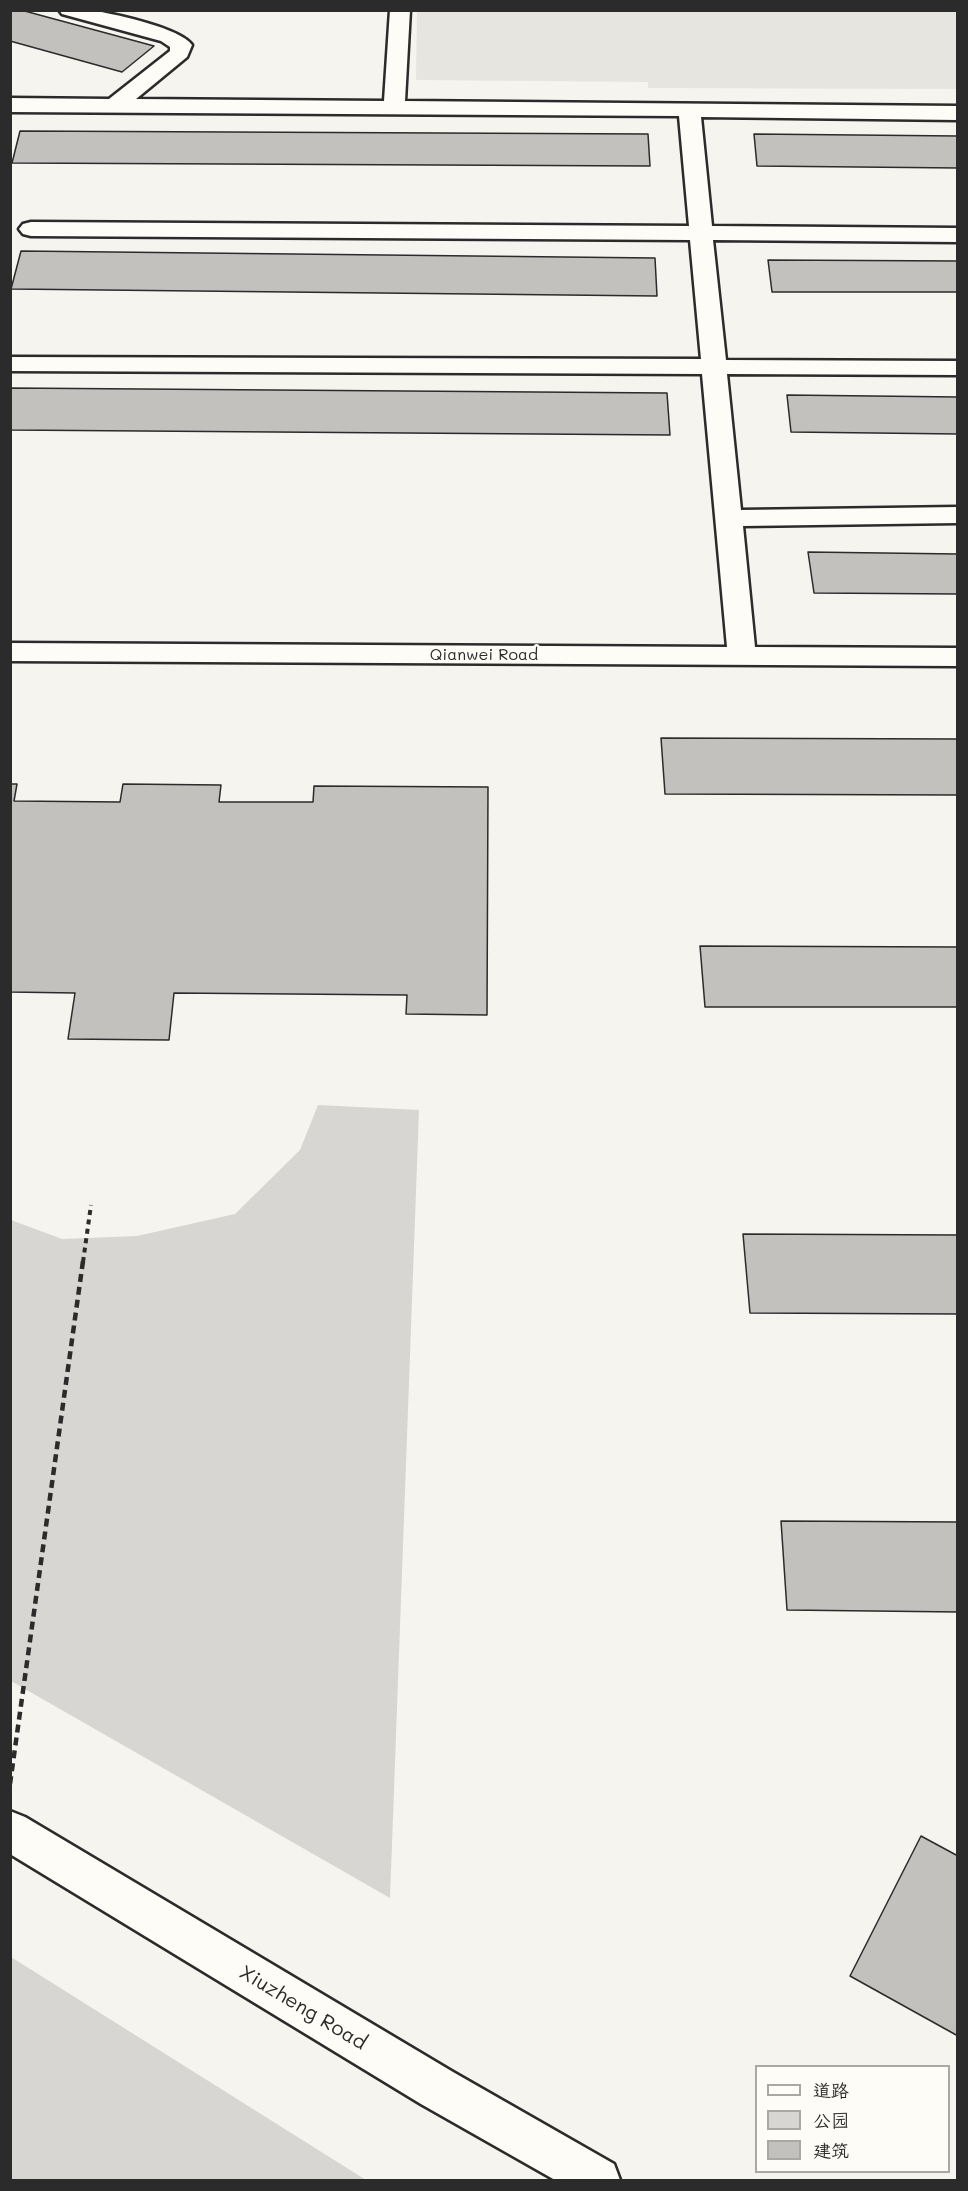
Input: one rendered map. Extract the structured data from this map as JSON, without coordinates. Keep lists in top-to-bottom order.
{
  "streets": {
    "street": ["Qianwei Road", "Xiuzheng Road"]
  },
  "legend": ["道路", "公园", "建筑"]
}
